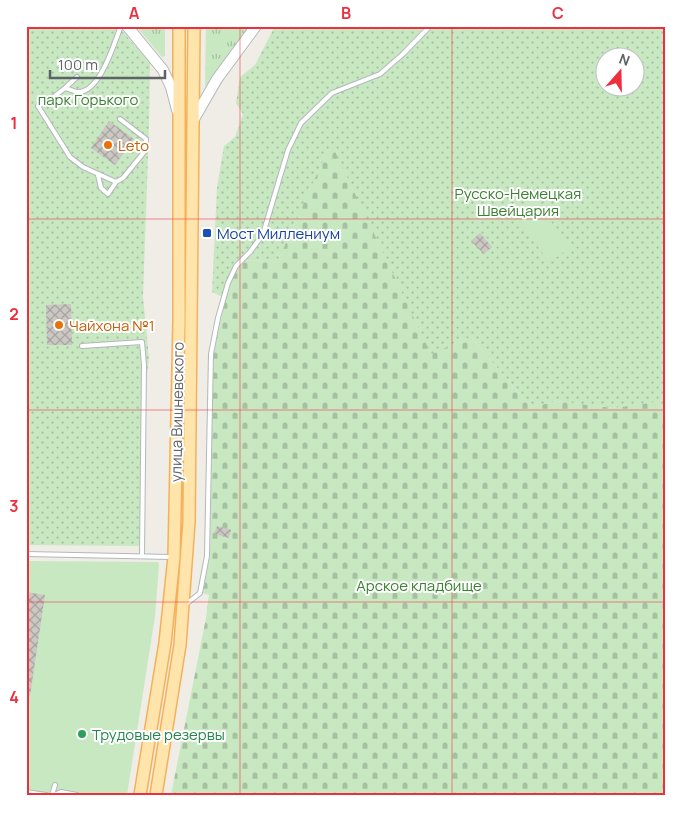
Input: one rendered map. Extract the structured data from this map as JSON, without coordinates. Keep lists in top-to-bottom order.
{
  "streets": {
    "main road": ["улица Вишневского"]
  },
  "parks": ["парк Горького", "Русско-Немецкая Швейцария", "Арское кладбище"],
  "places": {
    "other": ["Leto", "Чайхона №1", "Трудовые резервы"],
    "transit": ["Мост Миллениум"]
  },
  "scale_bar": "100 m",
  "north": "top",
  "grid": {
    "columns": ["A", "B", "C"],
    "rows": [
      "1",
      "2",
      "3",
      "4"
    ]
  }
}
